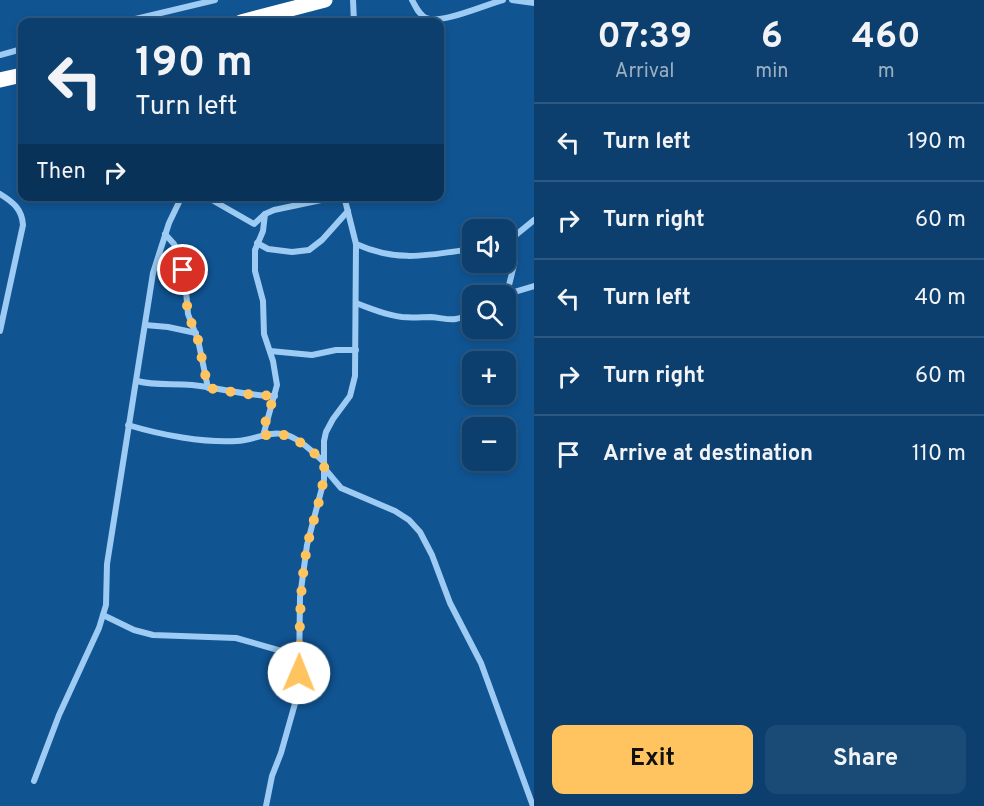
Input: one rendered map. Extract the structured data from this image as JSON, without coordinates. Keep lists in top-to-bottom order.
{
  "page": {
    "eta": [
      "07:39",
      "Arrival",
      "6",
      "min",
      "460",
      "m"
    ],
    "turn": ["190 m", "Turn left"],
    "list": [
      {
        "name": "Turn left",
        "value": "190 m"
      },
      {
        "name": "Turn right",
        "value": "60 m"
      },
      {
        "name": "Turn left",
        "value": "40 m"
      },
      {
        "name": "Turn right",
        "value": "60 m"
      },
      {
        "name": "Arrive at destination",
        "value": "110 m"
      }
    ],
    "then": "Then",
    "map_buttons": ["+", "−"],
    "buttons": ["Exit", "Share"]
  }
}
